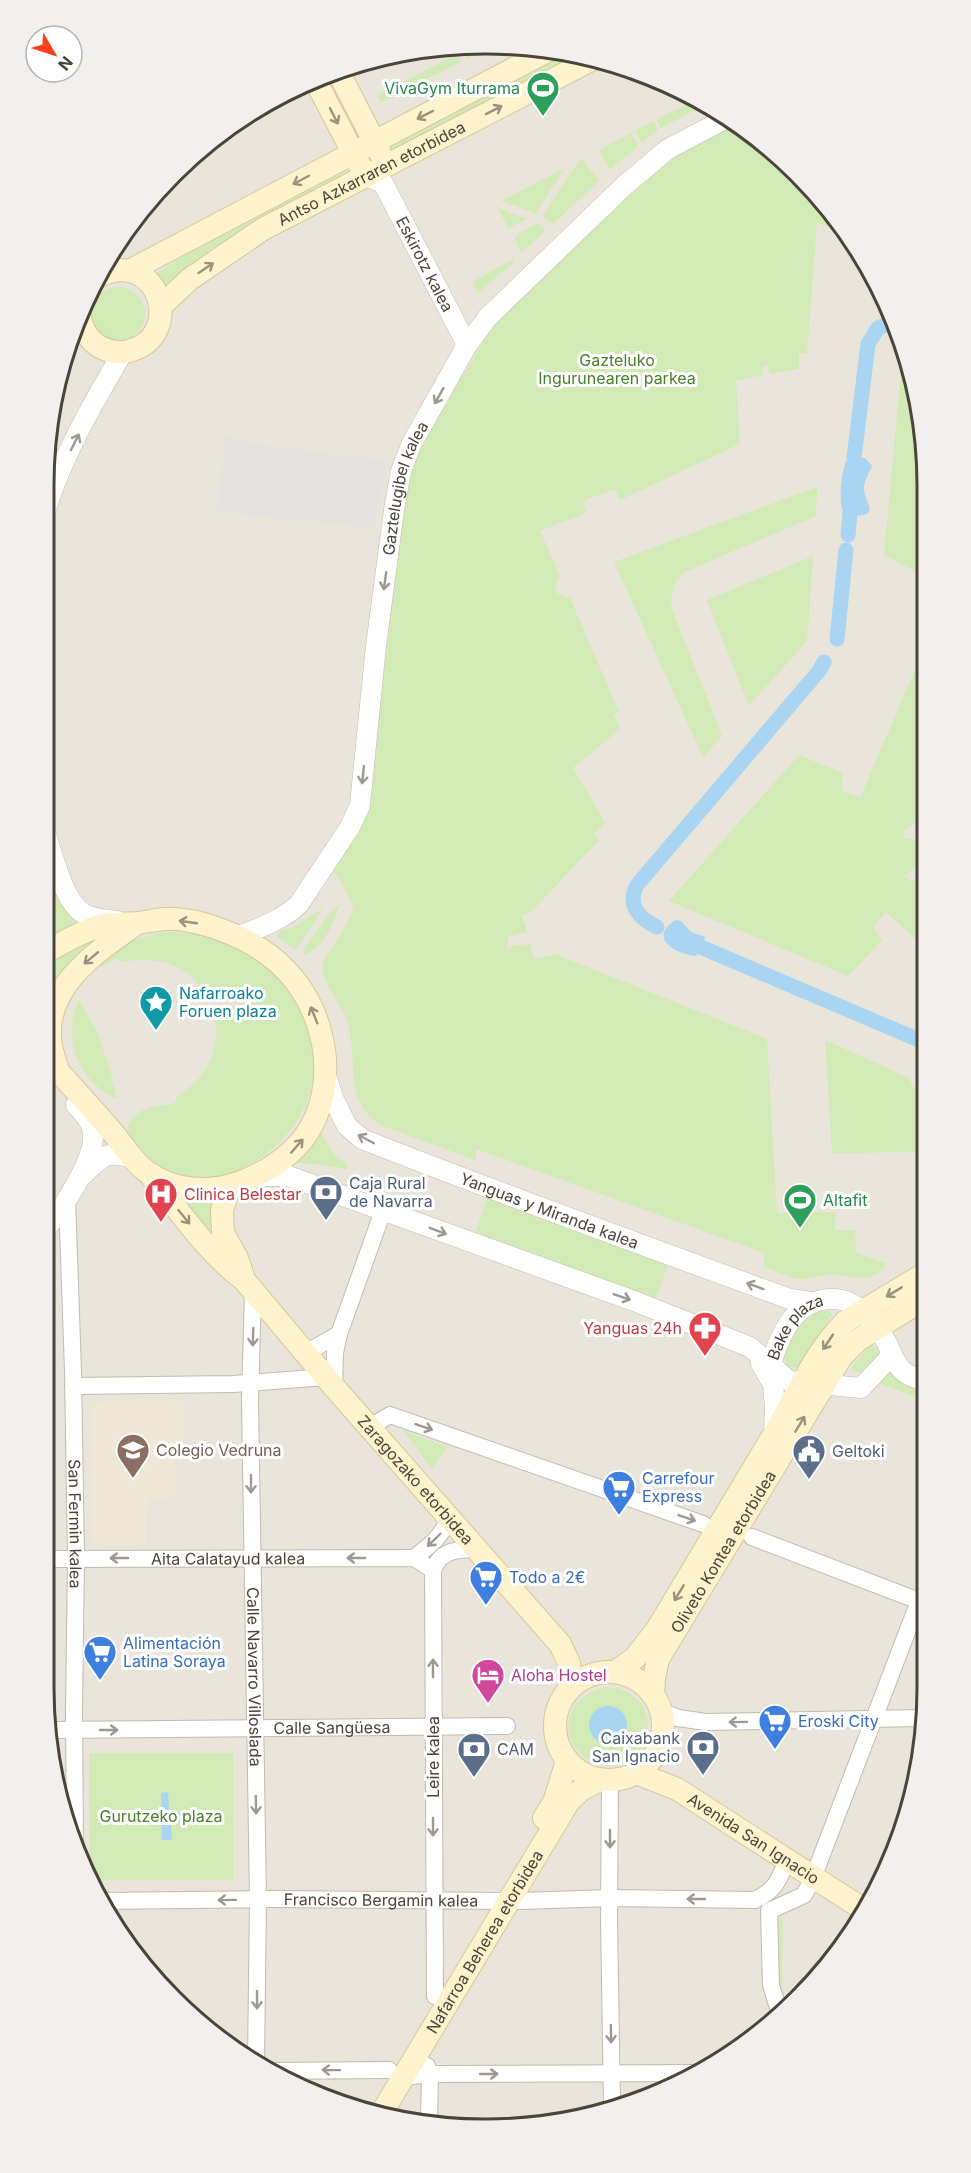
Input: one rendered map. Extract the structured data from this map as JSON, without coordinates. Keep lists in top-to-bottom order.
{
  "streets": {
    "main road": [
      "Antso Azkarraren etorbidea",
      "Eskirotz kalea",
      "Zaragozako etorbidea",
      "Oliveto Kontea etorbidea",
      "Avenida San Ignacio",
      "Nafarroa Beherea etorbidea"
    ],
    "street": [
      "Gaztelugibel kalea",
      "Yanguas y Miranda kalea",
      "Bake plaza",
      "San Fermin kalea",
      "Aita Calatayud kalea",
      "Calle Navarro Villoslada",
      "Calle Sangüesa",
      "Leire kalea",
      "Francisco Bergamin kalea"
    ]
  },
  "crossings": [
    ["Antso Azkarraren etorbidea", "Eskirotz kalea"],
    ["Eskirotz kalea", "Gaztelugibel kalea"],
    ["Yanguas y Miranda kalea", "Bake plaza"],
    ["Yanguas y Miranda kalea", "Oliveto Kontea etorbidea"],
    ["Bake plaza", "Oliveto Kontea etorbidea"],
    ["Zaragozako etorbidea", "Oliveto Kontea etorbidea"],
    ["Zaragozako etorbidea", "Calle Navarro Villoslada"],
    ["Zaragozako etorbidea", "Avenida San Ignacio"],
    ["Zaragozako etorbidea", "Nafarroa Beherea etorbidea"],
    ["San Fermin kalea", "Aita Calatayud kalea"],
    ["San Fermin kalea", "Calle Sangüesa"],
    ["Oliveto Kontea etorbidea", "Avenida San Ignacio"],
    ["Oliveto Kontea etorbidea", "Nafarroa Beherea etorbidea"],
    ["Aita Calatayud kalea", "Calle Navarro Villoslada"],
    ["Calle Navarro Villoslada", "Calle Sangüesa"],
    ["Calle Navarro Villoslada", "Francisco Bergamin kalea"],
    ["Calle Sangüesa", "Leire kalea"],
    ["Leire kalea", "Francisco Bergamin kalea"],
    ["Leire kalea", "Nafarroa Beherea etorbidea"],
    ["Avenida San Ignacio", "Francisco Bergamin kalea"],
    ["Avenida San Ignacio", "Nafarroa Beherea etorbidea"],
    ["Francisco Bergamin kalea", "Nafarroa Beherea etorbidea"]
  ],
  "one_way": [
    "Gaztelugibel kalea",
    "Aita Calatayud kalea",
    "Calle Navarro Villoslada",
    "Calle Sangüesa",
    "Francisco Bergamin kalea"
  ],
  "parks": ["Gazteluko Ingurunearen parkea", "Gurutzeko plaza"],
  "places": {
    "sports": ["VivaGym Iturrama", "Altafit"],
    "place": ["Nafarroako Foruen plaza"],
    "bank": ["Caja Rural de Navarra", "Caixabank San Ignacio", "CAM"],
    "hospital": ["Clinica Belestar"],
    "pharmacy": ["Yanguas 24h"],
    "school or university": ["Colegio Vedruna"],
    "public building": ["Geltoki"],
    "supermarket": [
      "Carrefour Express",
      "Todo a 2€",
      "Alimentación Latina Soraya",
      "Eroski City"
    ],
    "hotel": ["Aloha Hostel"]
  },
  "north": "bottom right"
}
